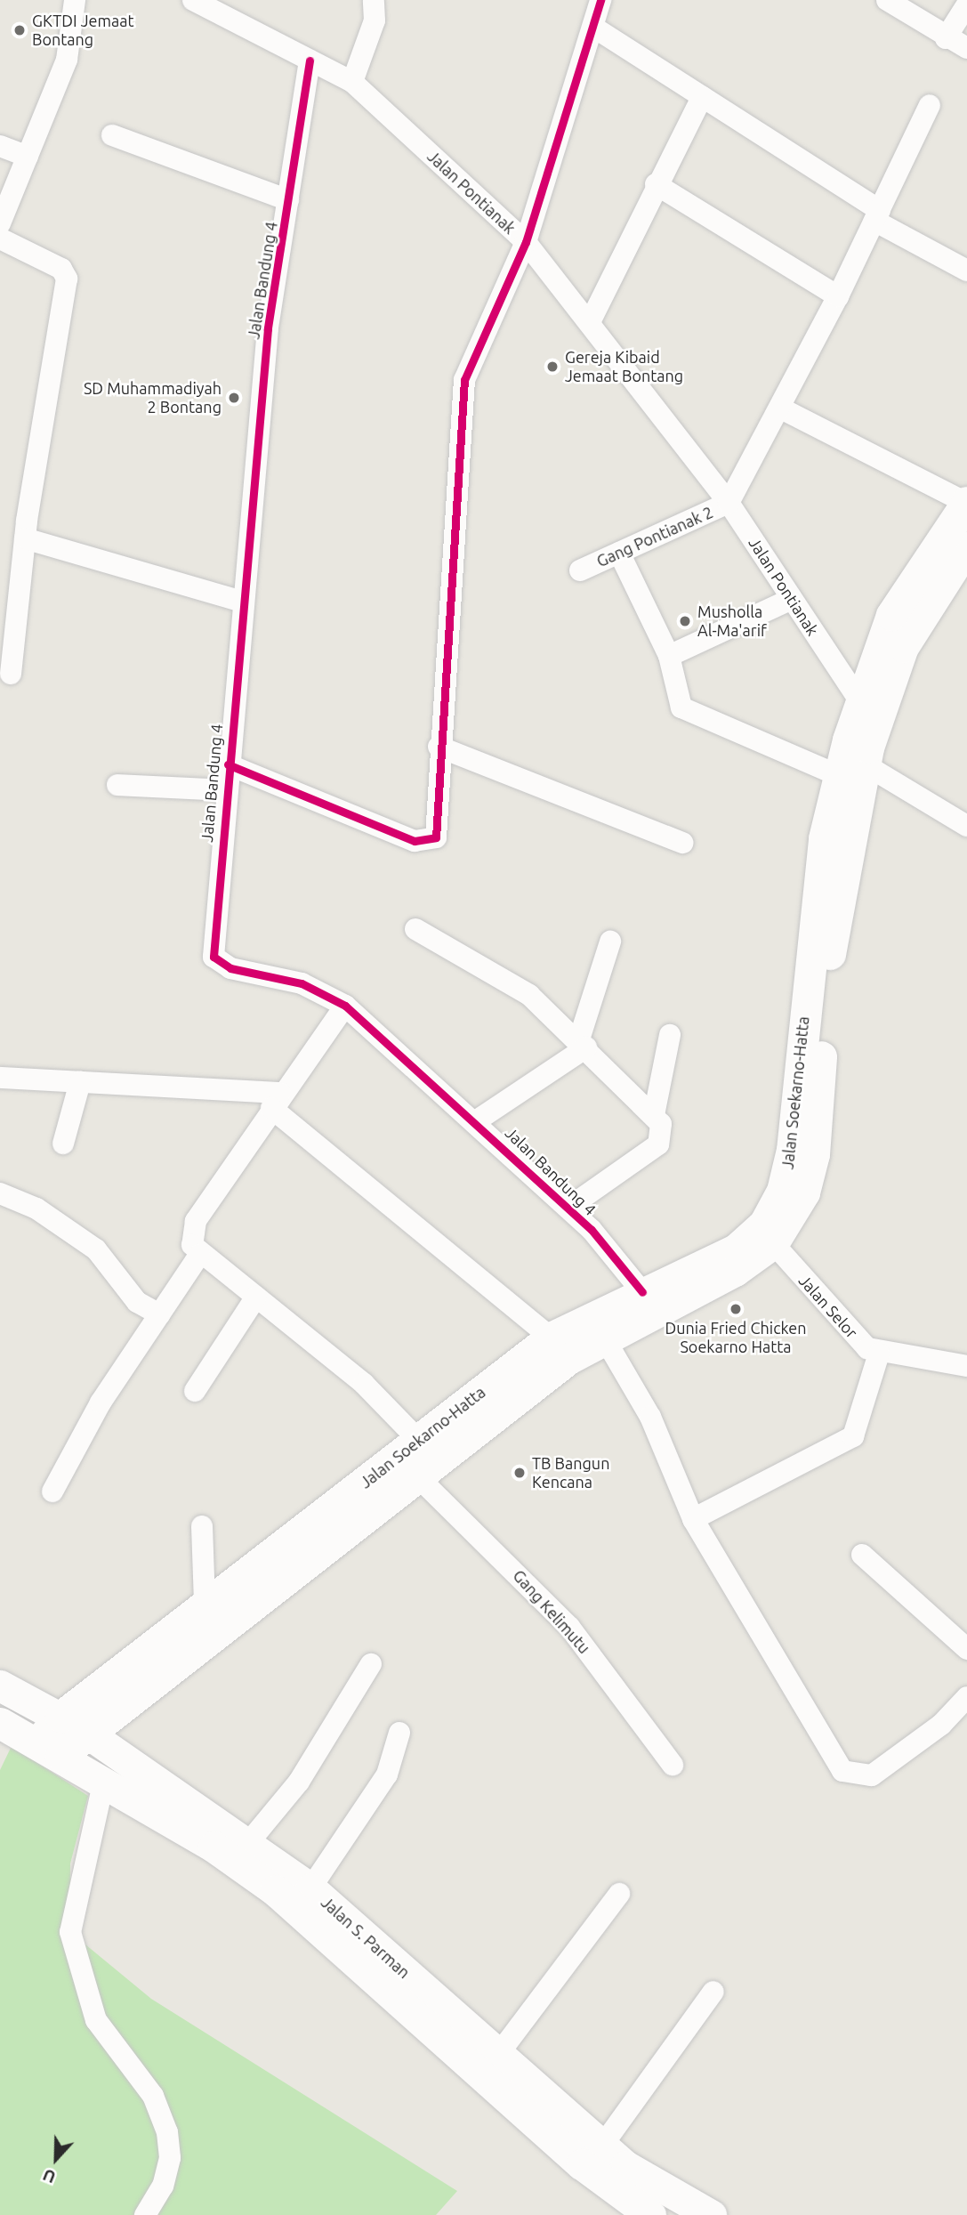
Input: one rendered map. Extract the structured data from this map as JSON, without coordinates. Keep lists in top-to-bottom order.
{
  "streets": {
    "main road": ["Jalan Soekarno-Hatta", "Jalan S. Parman"],
    "street": [
      "Jalan Pontianak",
      "Jalan Bandung 4",
      "Gang Pontianak 2",
      "Jalan Selor",
      "Gang Kelimutu"
    ]
  },
  "crossings": [
    ["Jalan Pontianak", "Jalan Bandung 4"],
    ["Jalan Pontianak", "Gang Pontianak 2"],
    ["Jalan Pontianak", "Jalan Soekarno-Hatta"],
    ["Jalan Bandung 4", "Jalan Soekarno-Hatta"],
    ["Jalan Soekarno-Hatta", "Jalan Selor"],
    ["Jalan Soekarno-Hatta", "Gang Kelimutu"],
    ["Jalan Soekarno-Hatta", "Jalan S. Parman"]
  ],
  "places": [
    "GKTDI Jemaat Bontang",
    "Gereja Kibaid Jemaat Bontang",
    "SD Muhammadiyah 2 Bontang",
    "Musholla Al-Ma'arif",
    "Dunia Fried Chicken Soekarno Hatta",
    "TB Bangun Kencana"
  ],
  "north": "bottom"
}
